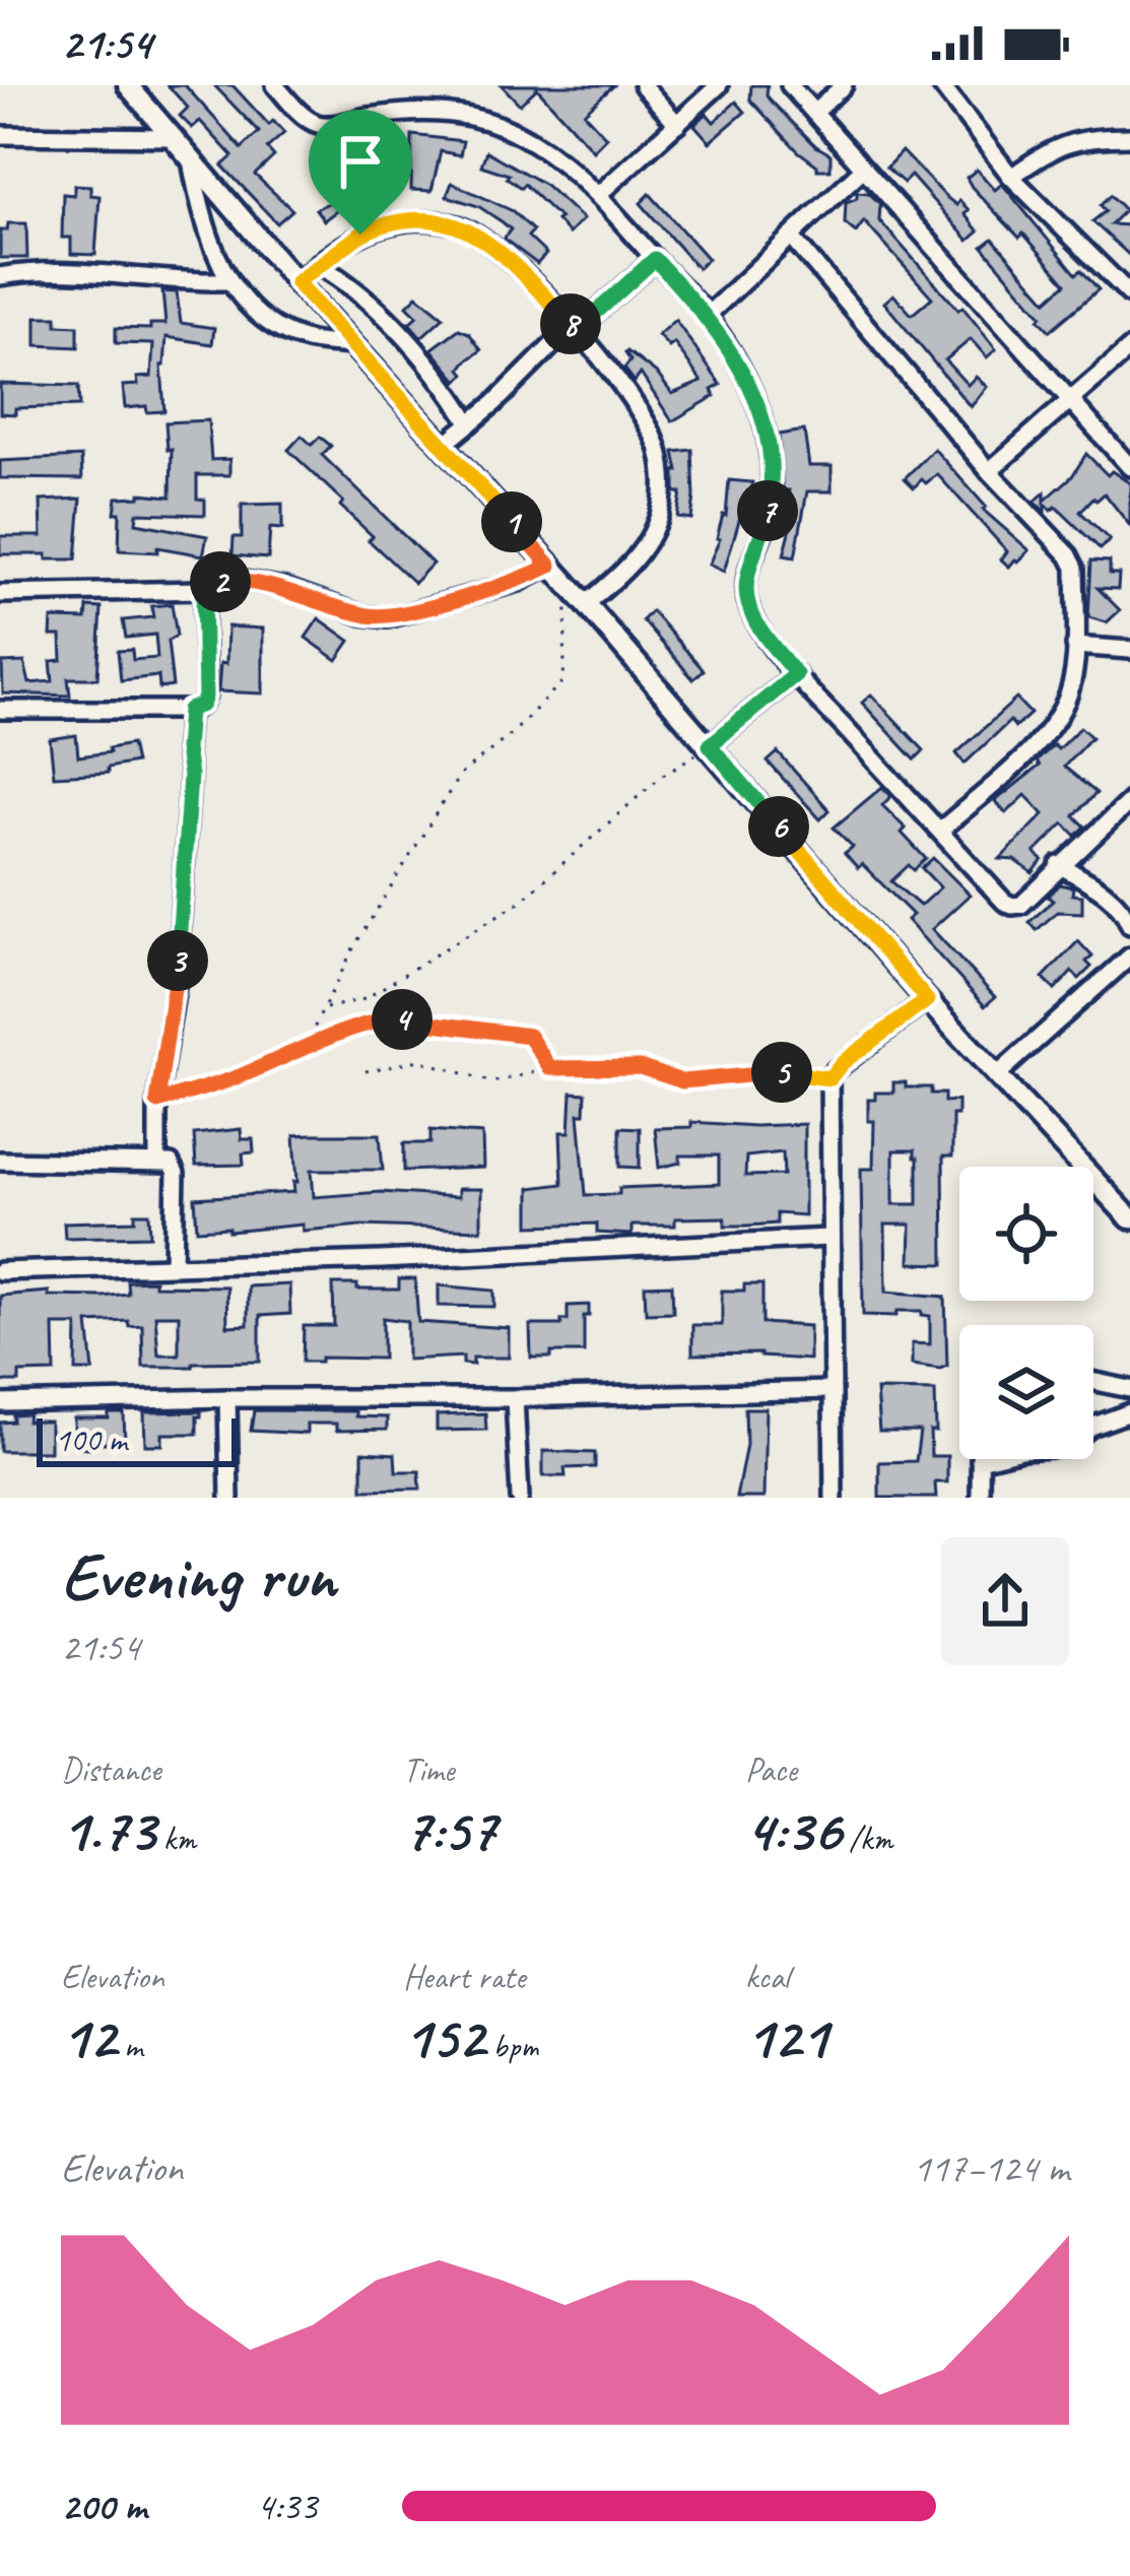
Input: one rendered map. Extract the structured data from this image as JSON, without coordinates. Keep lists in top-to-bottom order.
{
  "scale_bar": "100 m",
  "page": {
    "status": "21:54",
    "pins": [
      "8",
      "7",
      "1",
      "2",
      "6",
      "3",
      "4",
      "5"
    ],
    "scale": "100 m",
    "heading": ["Evening run", "21:54"],
    "stats": [
      ["Distance", "1.73 km"],
      ["Time", "7:57"],
      ["Pace", "4:36 /km"],
      ["Elevation", "12 m"],
      ["Heart rate", "152 bpm"],
      ["kcal", "121"]
    ],
    "chart": ["Elevation", "117–124 m"],
    "list": [
      {
        "name": "200 m",
        "note": "4:33"
      }
    ]
  }
}
